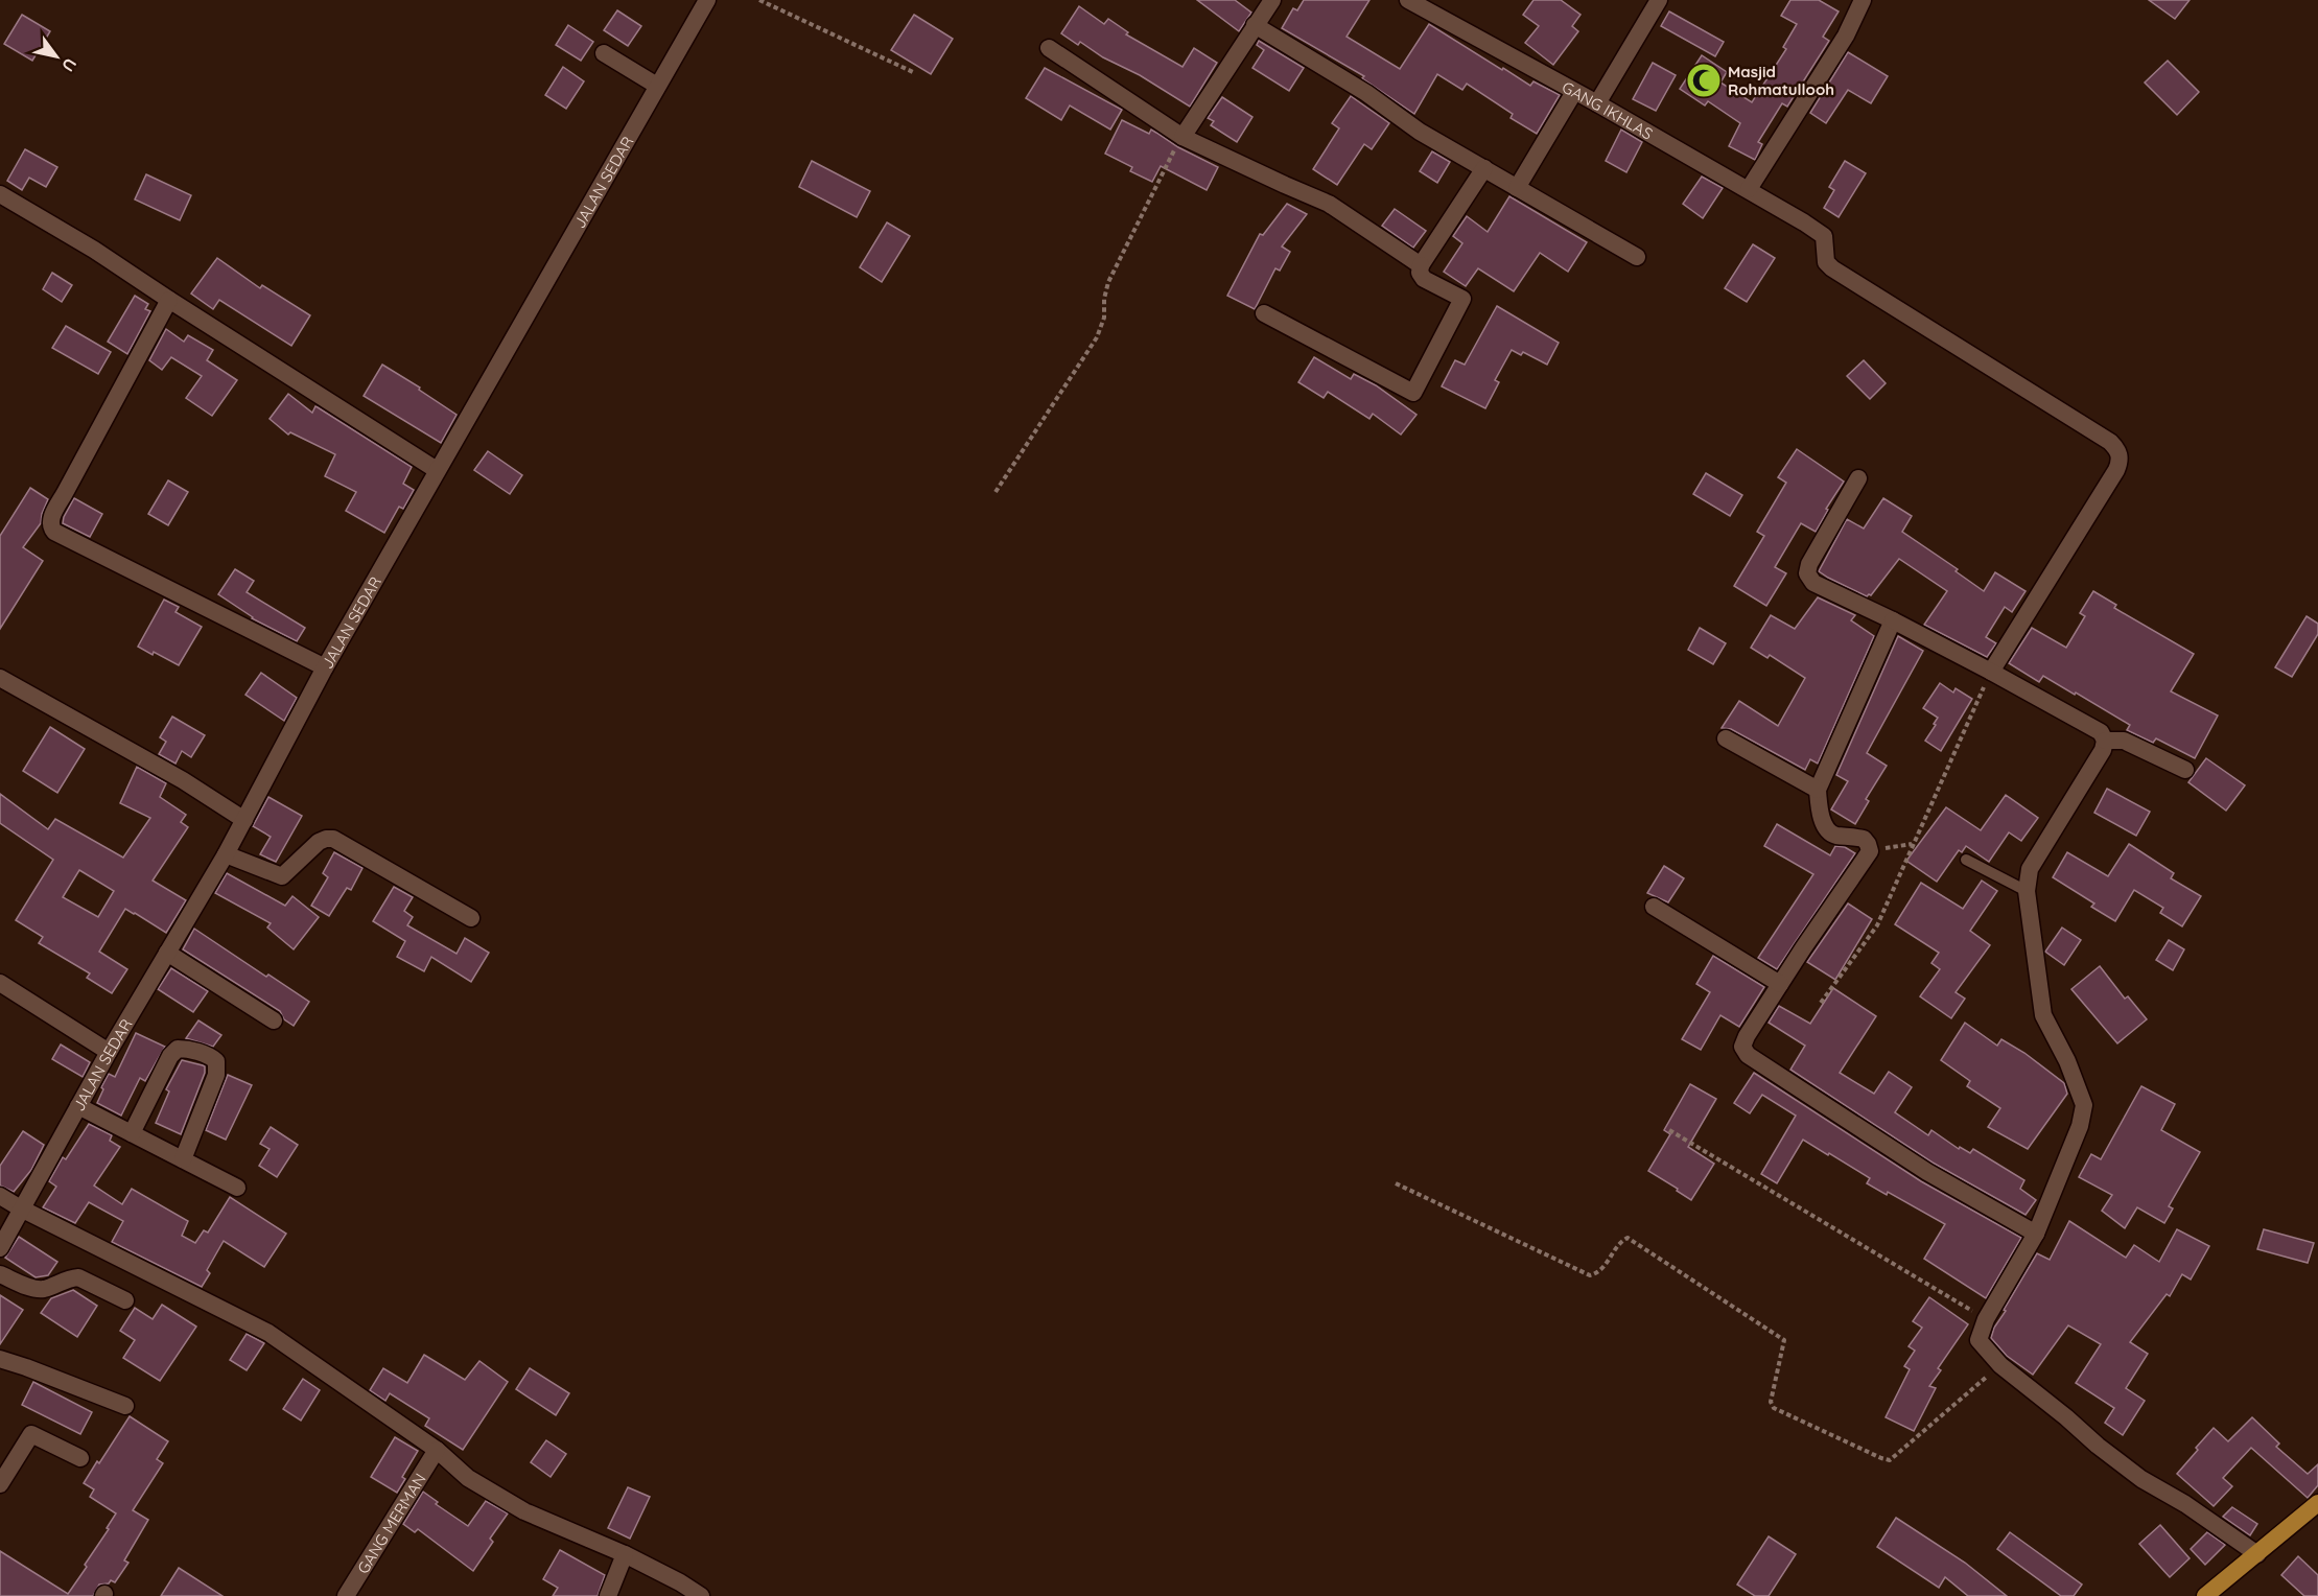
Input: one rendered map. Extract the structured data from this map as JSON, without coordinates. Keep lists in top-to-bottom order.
{
  "streets": {
    "street": ["GANG IKHLAS", "JALAN SEDAR", "GANG MERMAN"]
  },
  "places": {
    "mosque": ["Masjid Rohmatullooh"]
  },
  "north": "bottom right"
}
